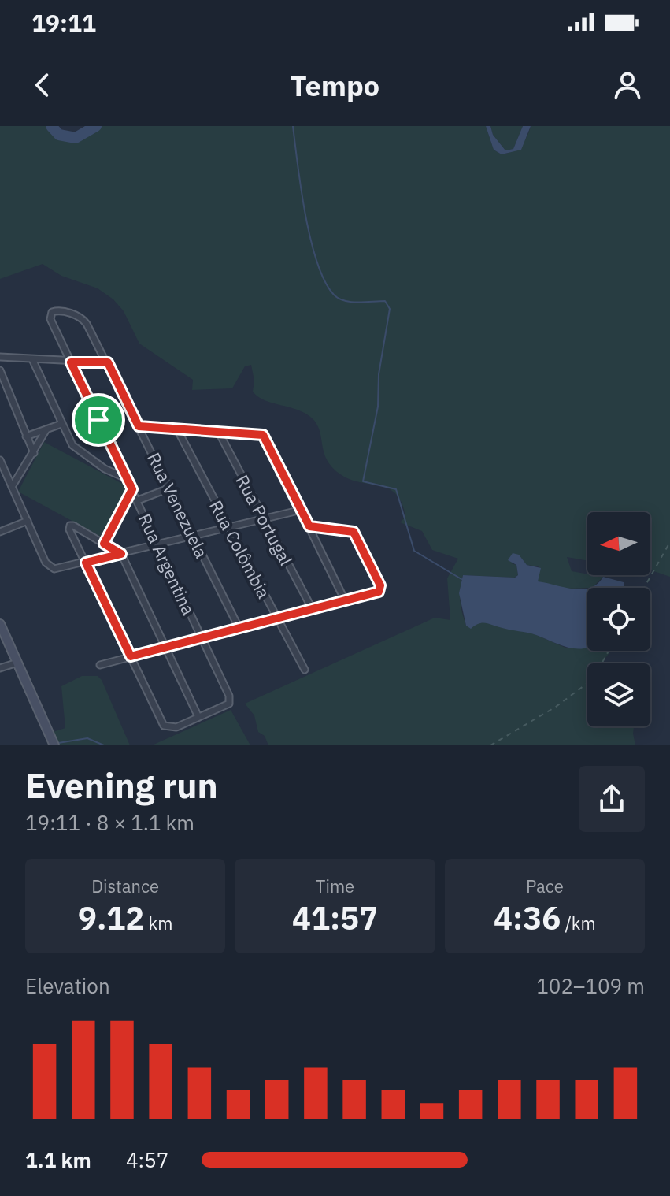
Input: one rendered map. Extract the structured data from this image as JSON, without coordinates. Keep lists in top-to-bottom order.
{
  "streets": {
    "street": [
      "Rua Venezuela",
      "Rua Portugal",
      "Rua Colômbia",
      "Rua Argentina"
    ]
  },
  "crossings": [
    ["Rua Venezuela", "Rua Argentina"]
  ],
  "north": "left",
  "page": {
    "status": "19:11",
    "header": "Tempo",
    "heading": ["Evening run", "19:11 · 8 × 1.1 km"],
    "stats": [
      ["Distance", "9.12 km"],
      ["Time", "41:57"],
      ["Pace", "4:36 /km"]
    ],
    "chart": ["Elevation", "102–109 m"],
    "list": [
      {
        "name": "1.1 km",
        "note": "4:57"
      }
    ]
  }
}
